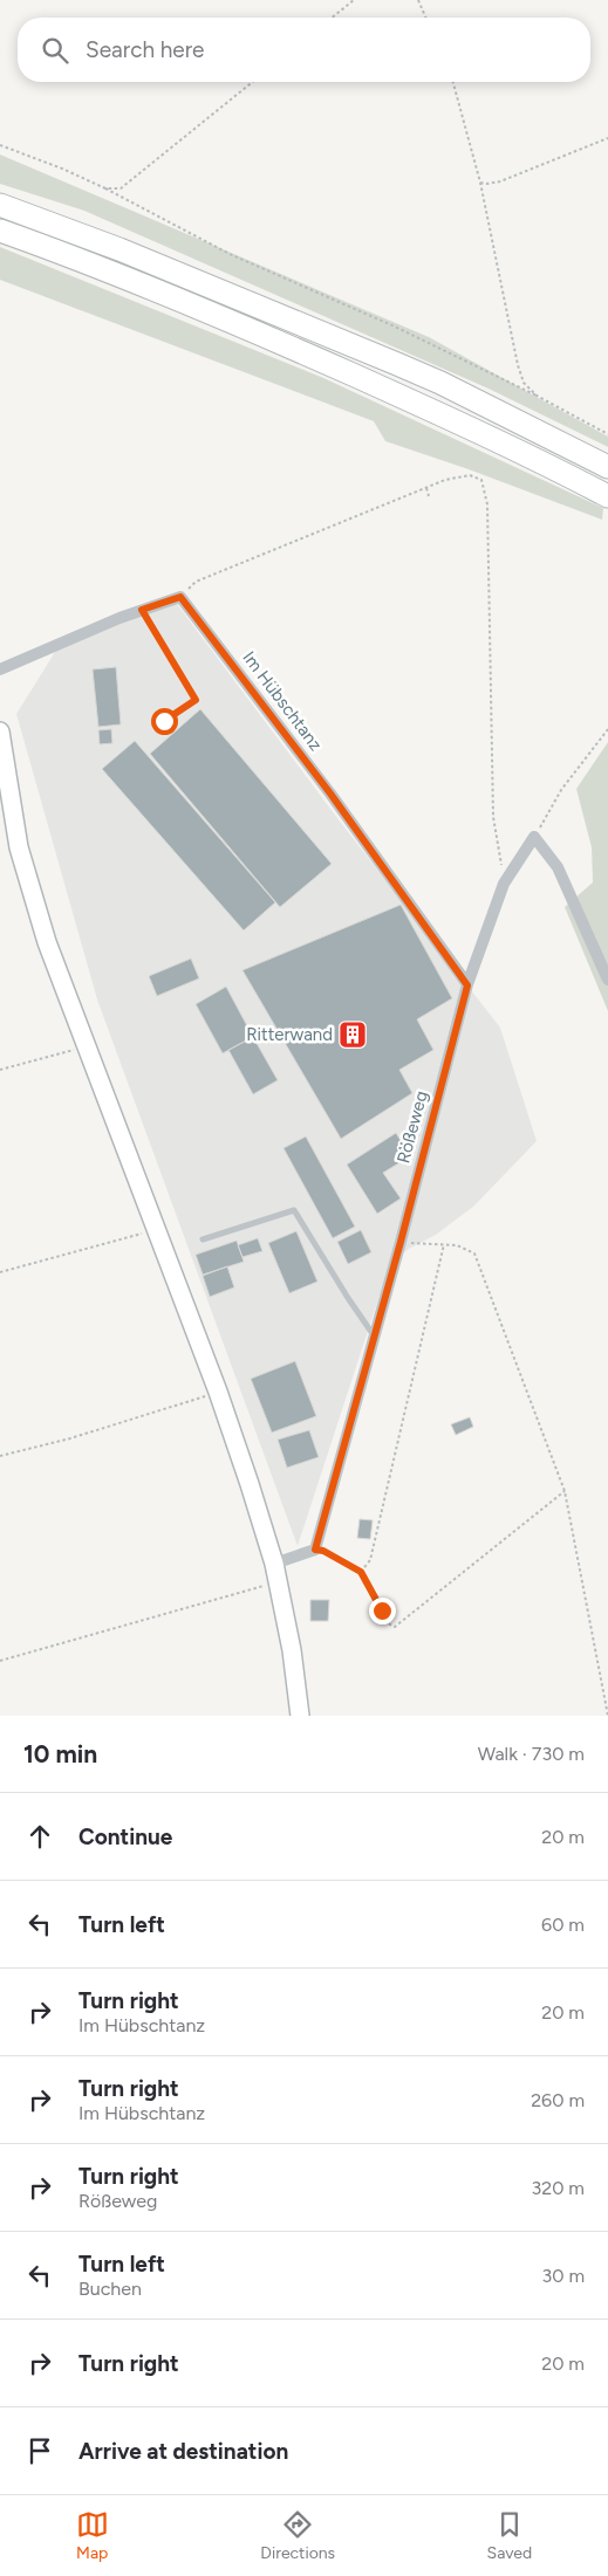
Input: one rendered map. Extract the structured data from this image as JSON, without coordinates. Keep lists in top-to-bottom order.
{
  "streets": {
    "street": ["Im Hübschtanz", "Rößeweg"]
  },
  "crossings": [
    ["Im Hübschtanz", "Rößeweg"]
  ],
  "places": {
    "building": ["Ritterwand"]
  },
  "page": {
    "search": "Search here",
    "heading": ["10 min", "Walk · 730 m"],
    "list": [
      ["Continue", "20 m"],
      ["Turn left", "60 m"],
      ["Turn right", "Im Hübschtanz", "20 m"],
      ["Turn right", "Im Hübschtanz", "260 m"],
      ["Turn right", "Rößeweg", "320 m"],
      ["Turn left", "Buchen", "30 m"],
      ["Turn right", "20 m"],
      "Arrive at destination"
    ],
    "nav": ["Map", "Directions", "Saved"]
  }
}
